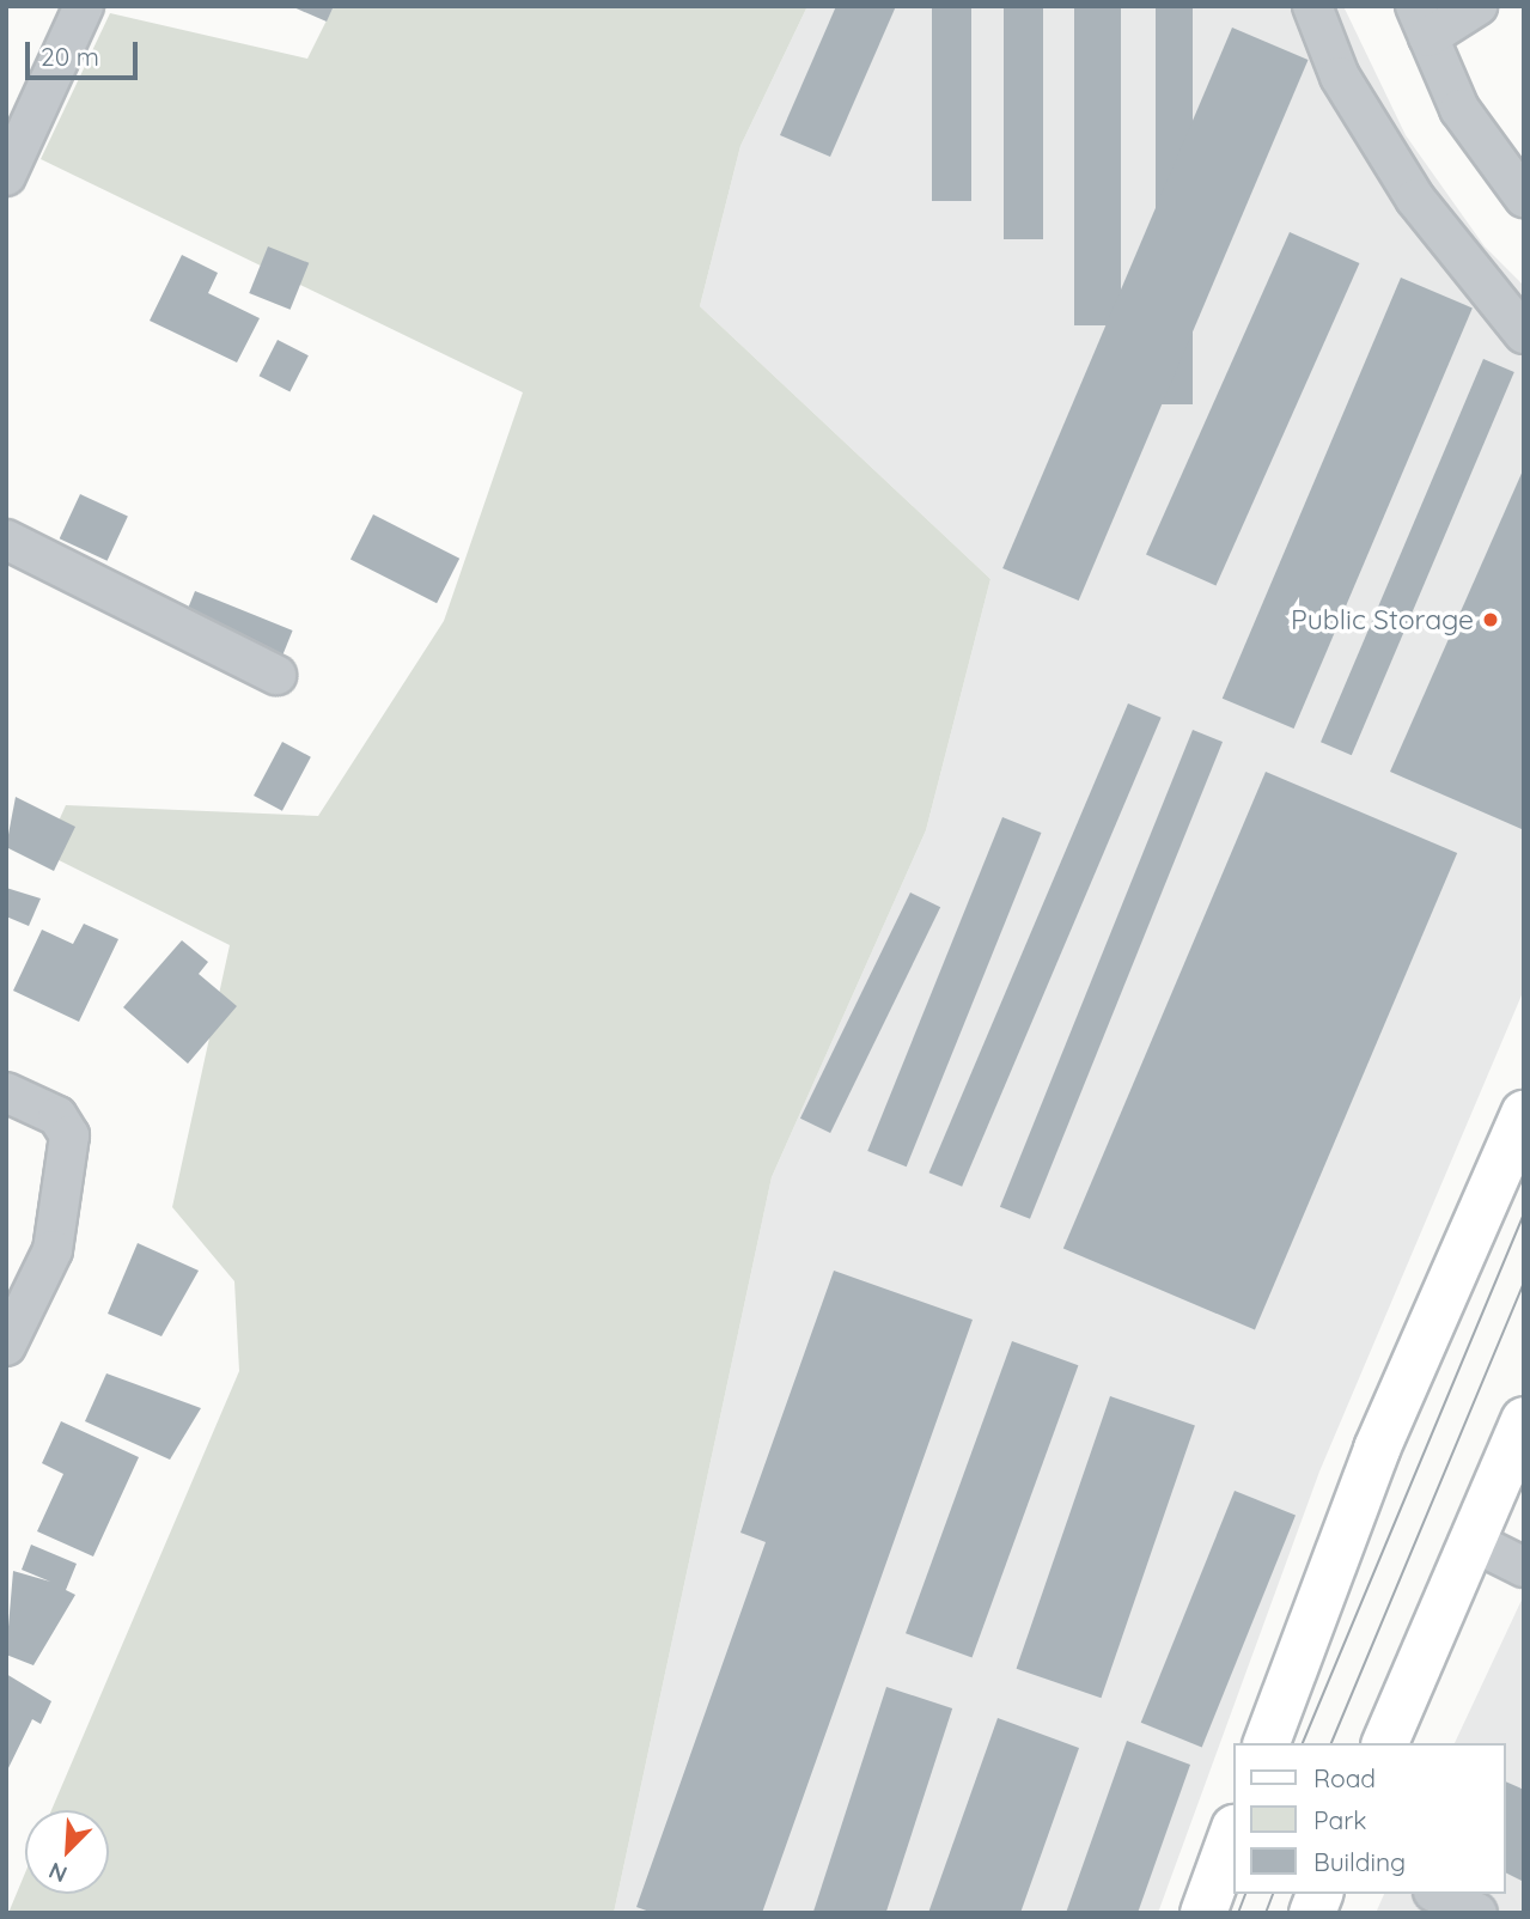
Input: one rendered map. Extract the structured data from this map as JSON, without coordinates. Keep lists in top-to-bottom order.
{
  "places": ["Public Storage"],
  "legend": ["Road", "Park", "Building"],
  "scale_bar": "20 m",
  "north": "bottom left"
}
